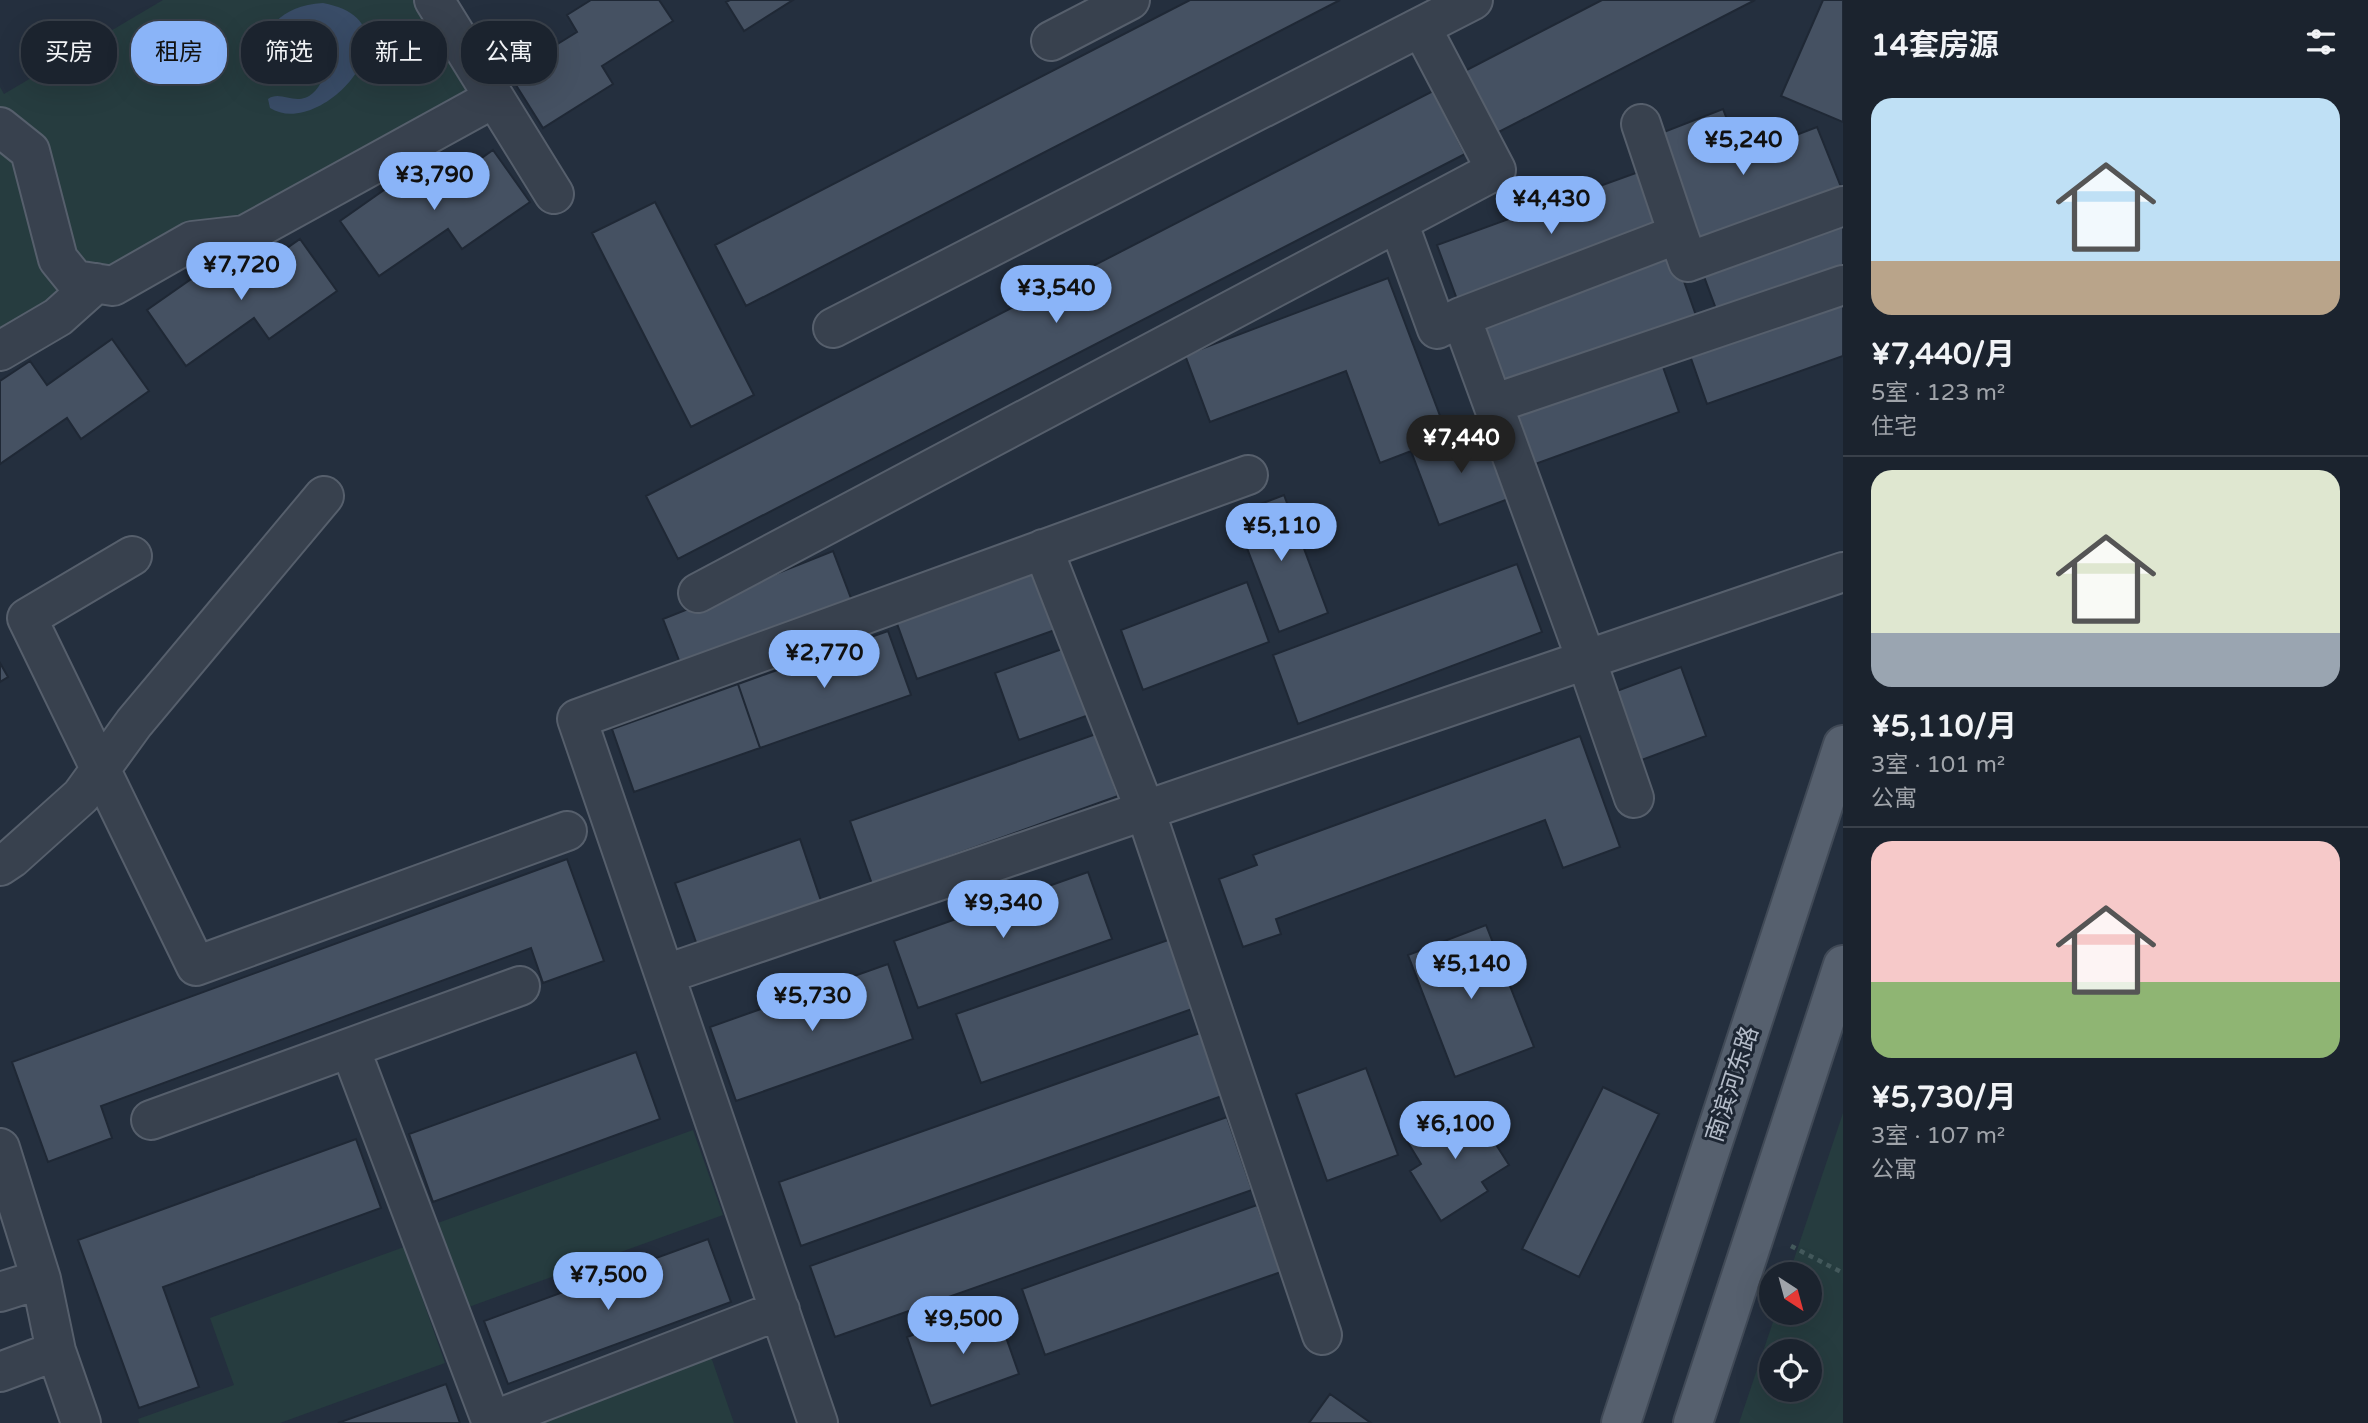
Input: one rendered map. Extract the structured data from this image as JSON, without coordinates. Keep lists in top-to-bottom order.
{
  "streets": {
    "main road": ["南滨河东路"]
  },
  "north": "bottom right",
  "page": {
    "heading": "14套房源",
    "chip": [
      "买房",
      "租房",
      "筛选",
      "新上",
      "公寓"
    ],
    "list": [
      {
        "name": "¥7,440/月",
        "note": "5室 · 123 m² · 住宅"
      },
      {
        "name": "¥5,110/月",
        "note": "3室 · 101 m² · 公寓"
      },
      {
        "name": "¥5,730/月",
        "note": "3室 · 107 m² · 公寓"
      }
    ],
    "price": [
      "¥5,240",
      "¥3,790",
      "¥4,430",
      "¥7,720",
      "¥3,540",
      "¥7,440",
      "¥5,110",
      "¥2,770",
      "¥9,340",
      "¥5,140",
      "¥5,730",
      "¥6,100",
      "¥7,500",
      "¥9,500"
    ]
  }
}
